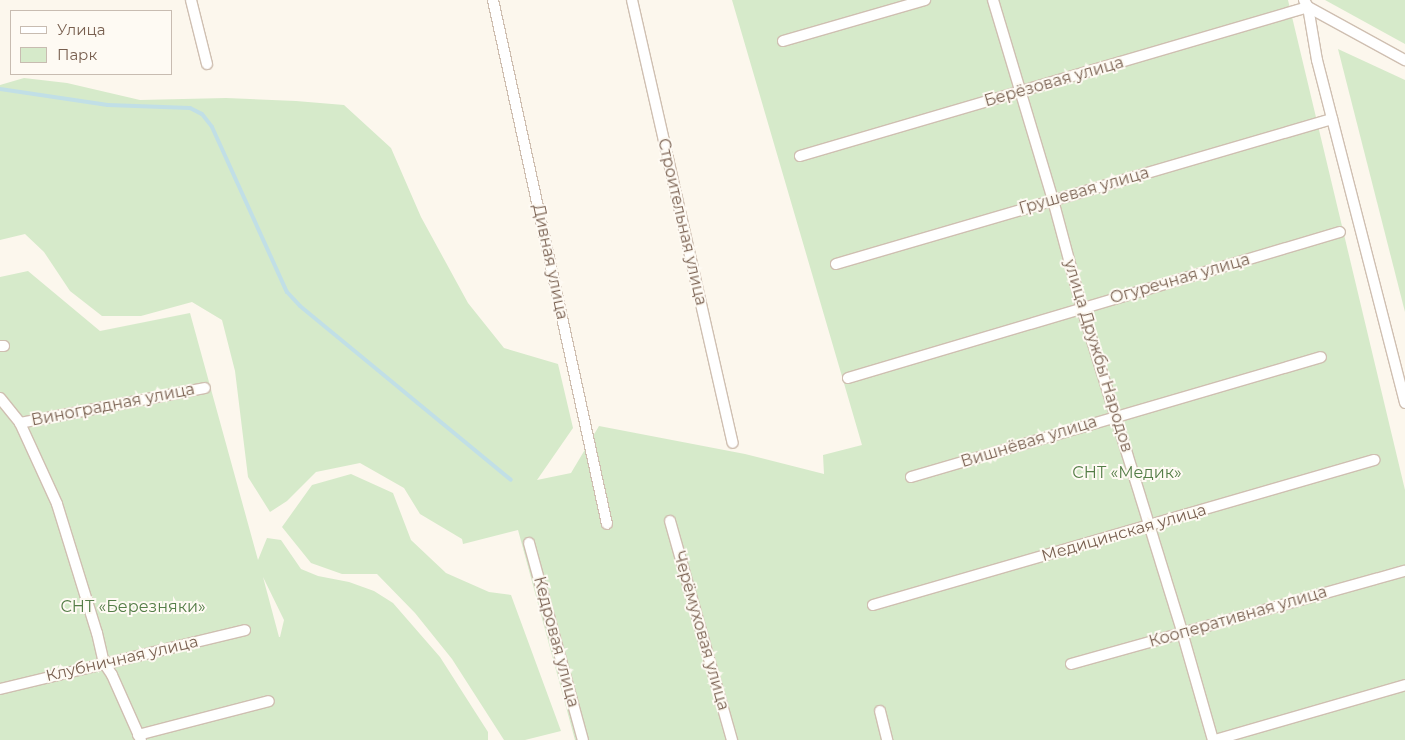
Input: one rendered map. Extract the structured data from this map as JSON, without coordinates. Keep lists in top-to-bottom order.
{
  "streets": {
    "street": [
      "Берёзовая улица",
      "Грушевая улица",
      "Строительная улица",
      "Дивная улица",
      "Огуречная улица",
      "улица Дружбы Народов",
      "Виноградная улица",
      "Вишнёвая улица",
      "Медицинская улица",
      "Кооперативная улица",
      "Черёмуховая улица",
      "Кедровая улица",
      "Клубничная улица"
    ]
  },
  "crossings": [
    ["Берёзовая улица", "улица Дружбы Народов"],
    ["Грушевая улица", "улица Дружбы Народов"],
    ["Огуречная улица", "улица Дружбы Народов"],
    ["улица Дружбы Народов", "Вишнёвая улица"],
    ["улица Дружбы Народов", "Медицинская улица"],
    ["улица Дружбы Народов", "Кооперативная улица"]
  ],
  "parks": ["СНТ «Медик»", "СНТ «Березняки»"],
  "legend": ["Улица", "Парк"]
}
